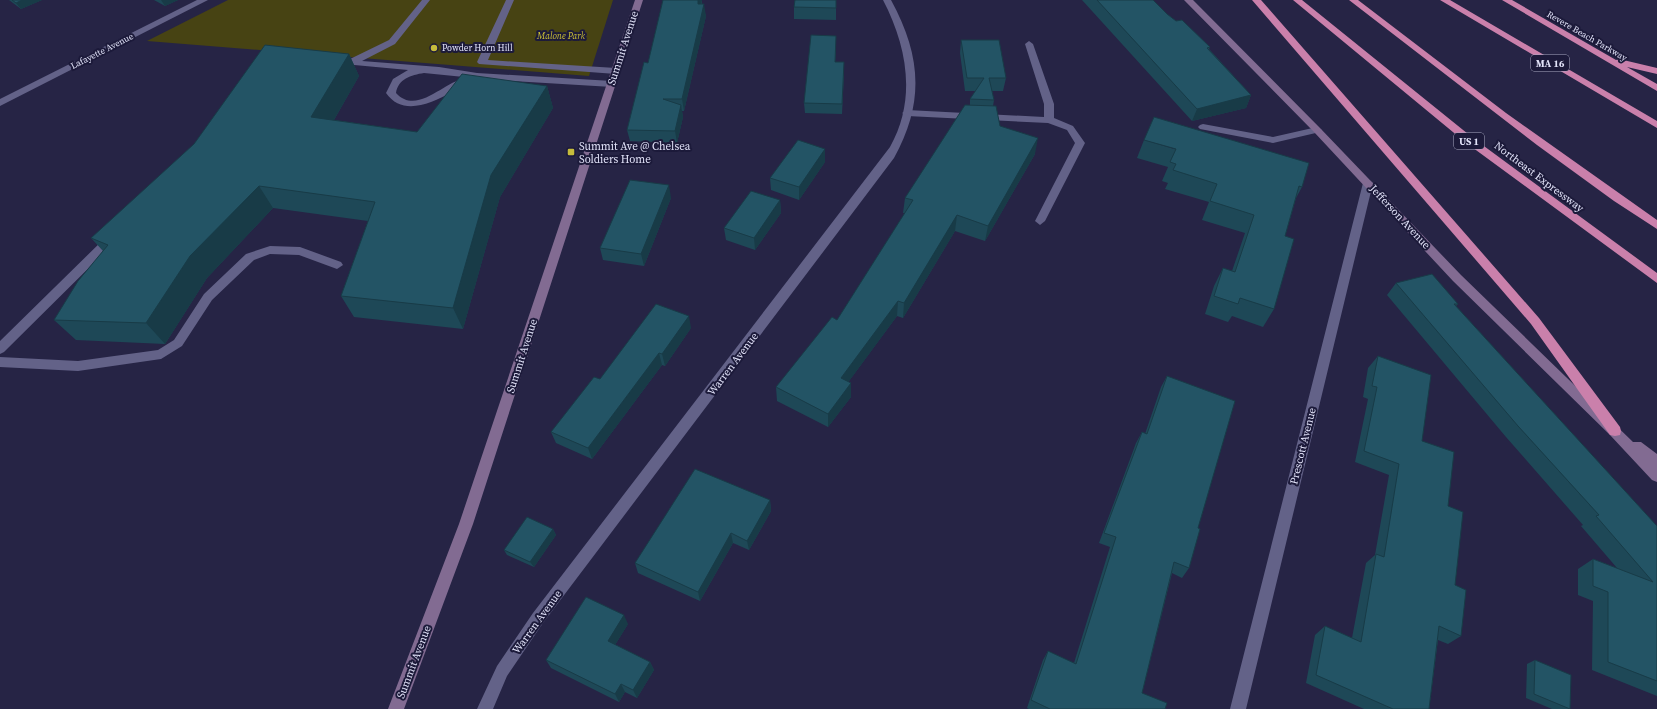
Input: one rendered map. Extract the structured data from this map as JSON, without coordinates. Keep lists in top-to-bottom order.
{
  "streets": {
    "highway": [
      "Revere Beach Parkway",
      "MA 16",
      "US 1",
      "Northeast Expressway"
    ],
    "street": [
      "Summit Avenue",
      "Lafayette Avenue",
      "Jefferson Avenue",
      "Warren Avenue",
      "Prescott Avenue"
    ]
  },
  "crossings": [
    ["Jefferson Avenue", "Prescott Avenue"]
  ],
  "parks": ["Malone Park"],
  "places": {
    "other": ["Powder Horn Hill"],
    "transit": ["Summit Ave @ Chelsea Soldiers Home"]
  }
}
